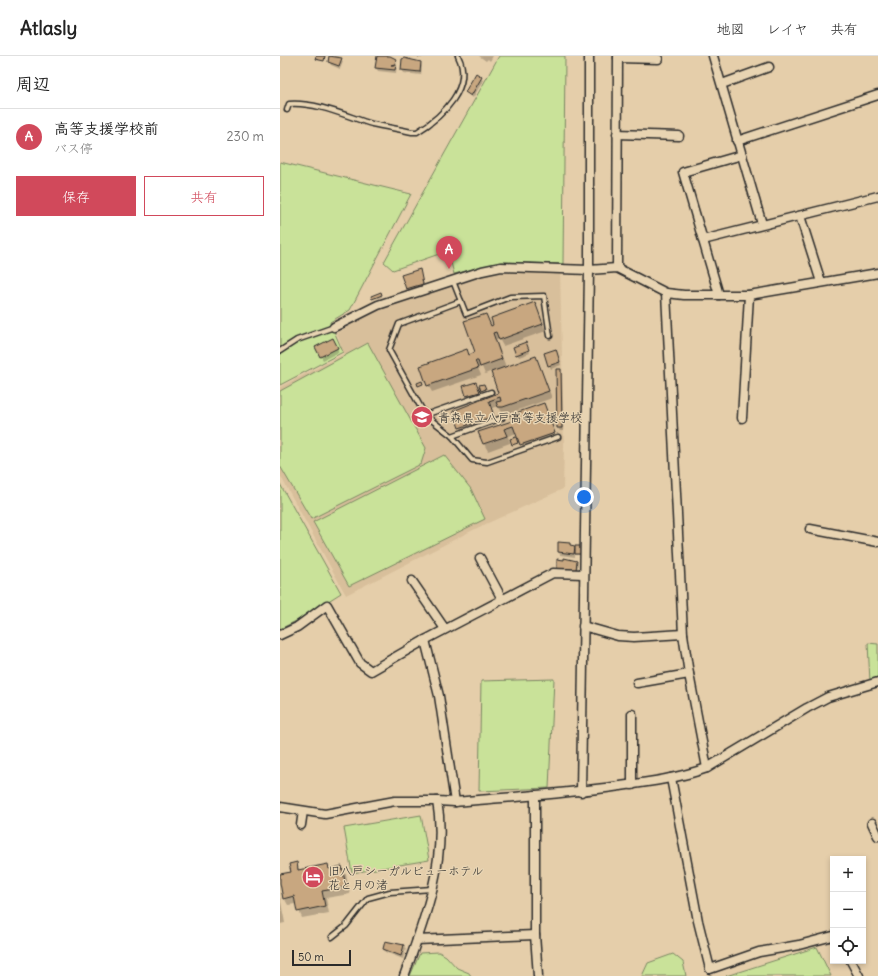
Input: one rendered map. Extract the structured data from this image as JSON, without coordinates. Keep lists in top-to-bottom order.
{
  "places": {
    "school or university": ["青森県立八戸高等支援学校"],
    "hotel": ["旧八戸シーガルビューホテル 花と月の渚"]
  },
  "scale_bar": "50 m",
  "page": {
    "header": "Atlasly",
    "nav": ["地図", "レイヤ", "共有"],
    "heading": "周辺",
    "list": [
      {
        "mark": "A",
        "name": "高等支援学校前",
        "note": "バス停",
        "value": "230 m"
      }
    ],
    "buttons": ["保存", "共有"],
    "pins": "A",
    "map_buttons": ["+", "−"],
    "scale": "50 m"
  }
}
